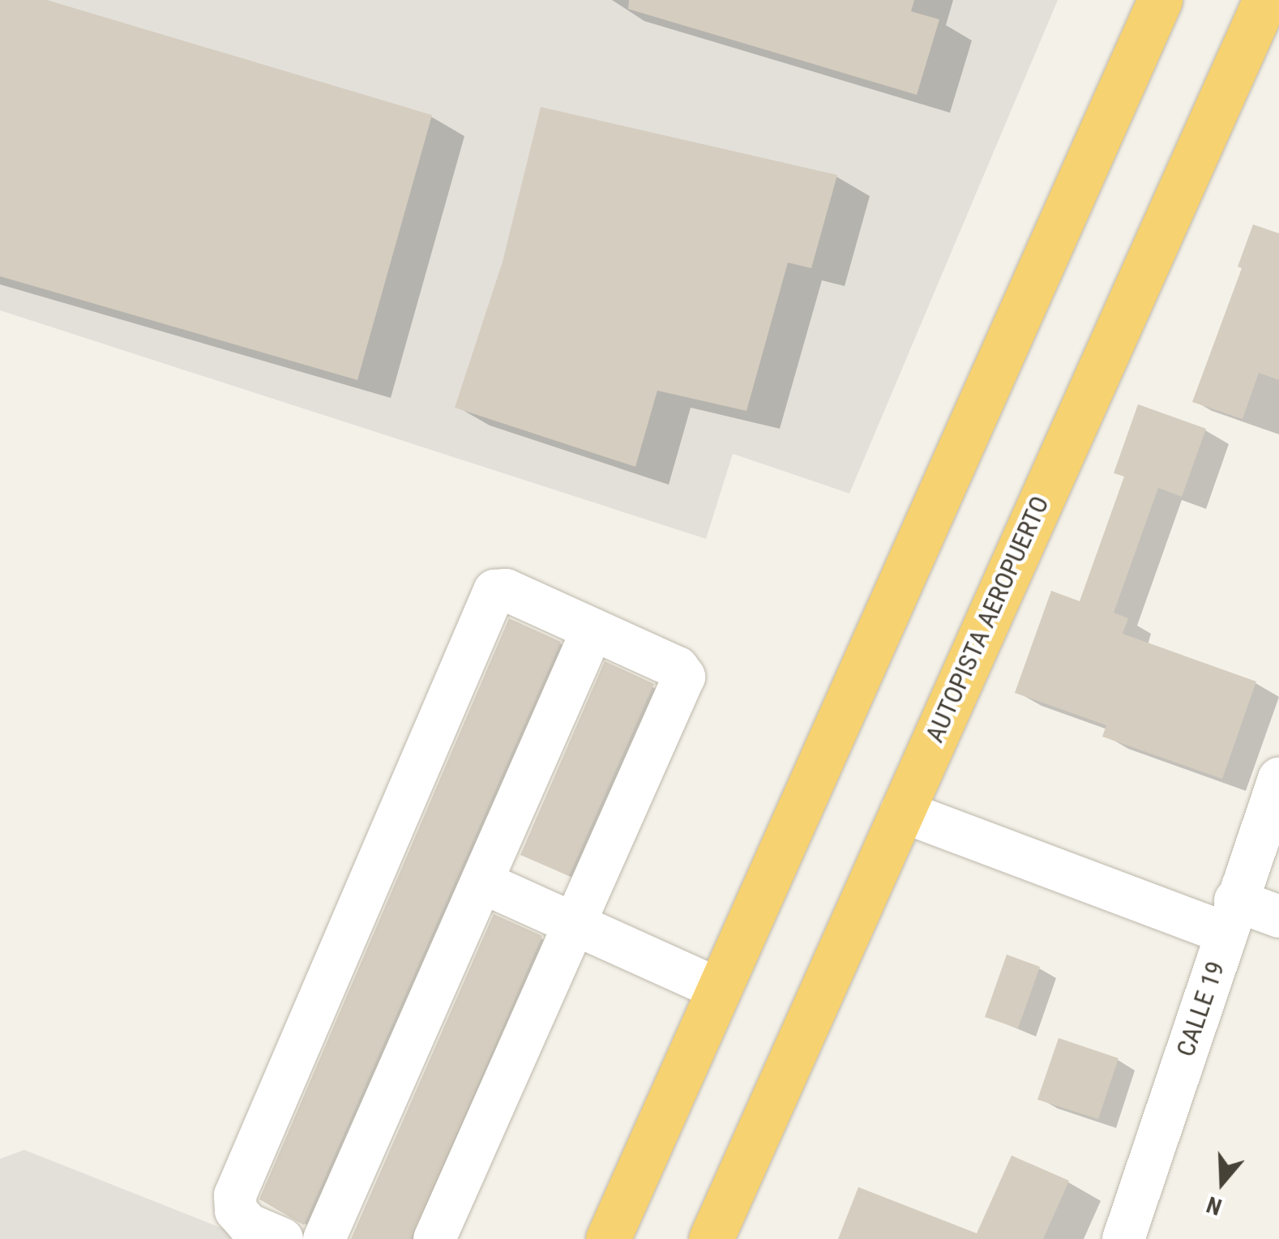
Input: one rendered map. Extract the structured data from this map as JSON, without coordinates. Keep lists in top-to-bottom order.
{
  "streets": {
    "highway": ["AUTOPISTA AEROPUERTO"],
    "street": ["CALLE 19"]
  },
  "north": "bottom"
}
